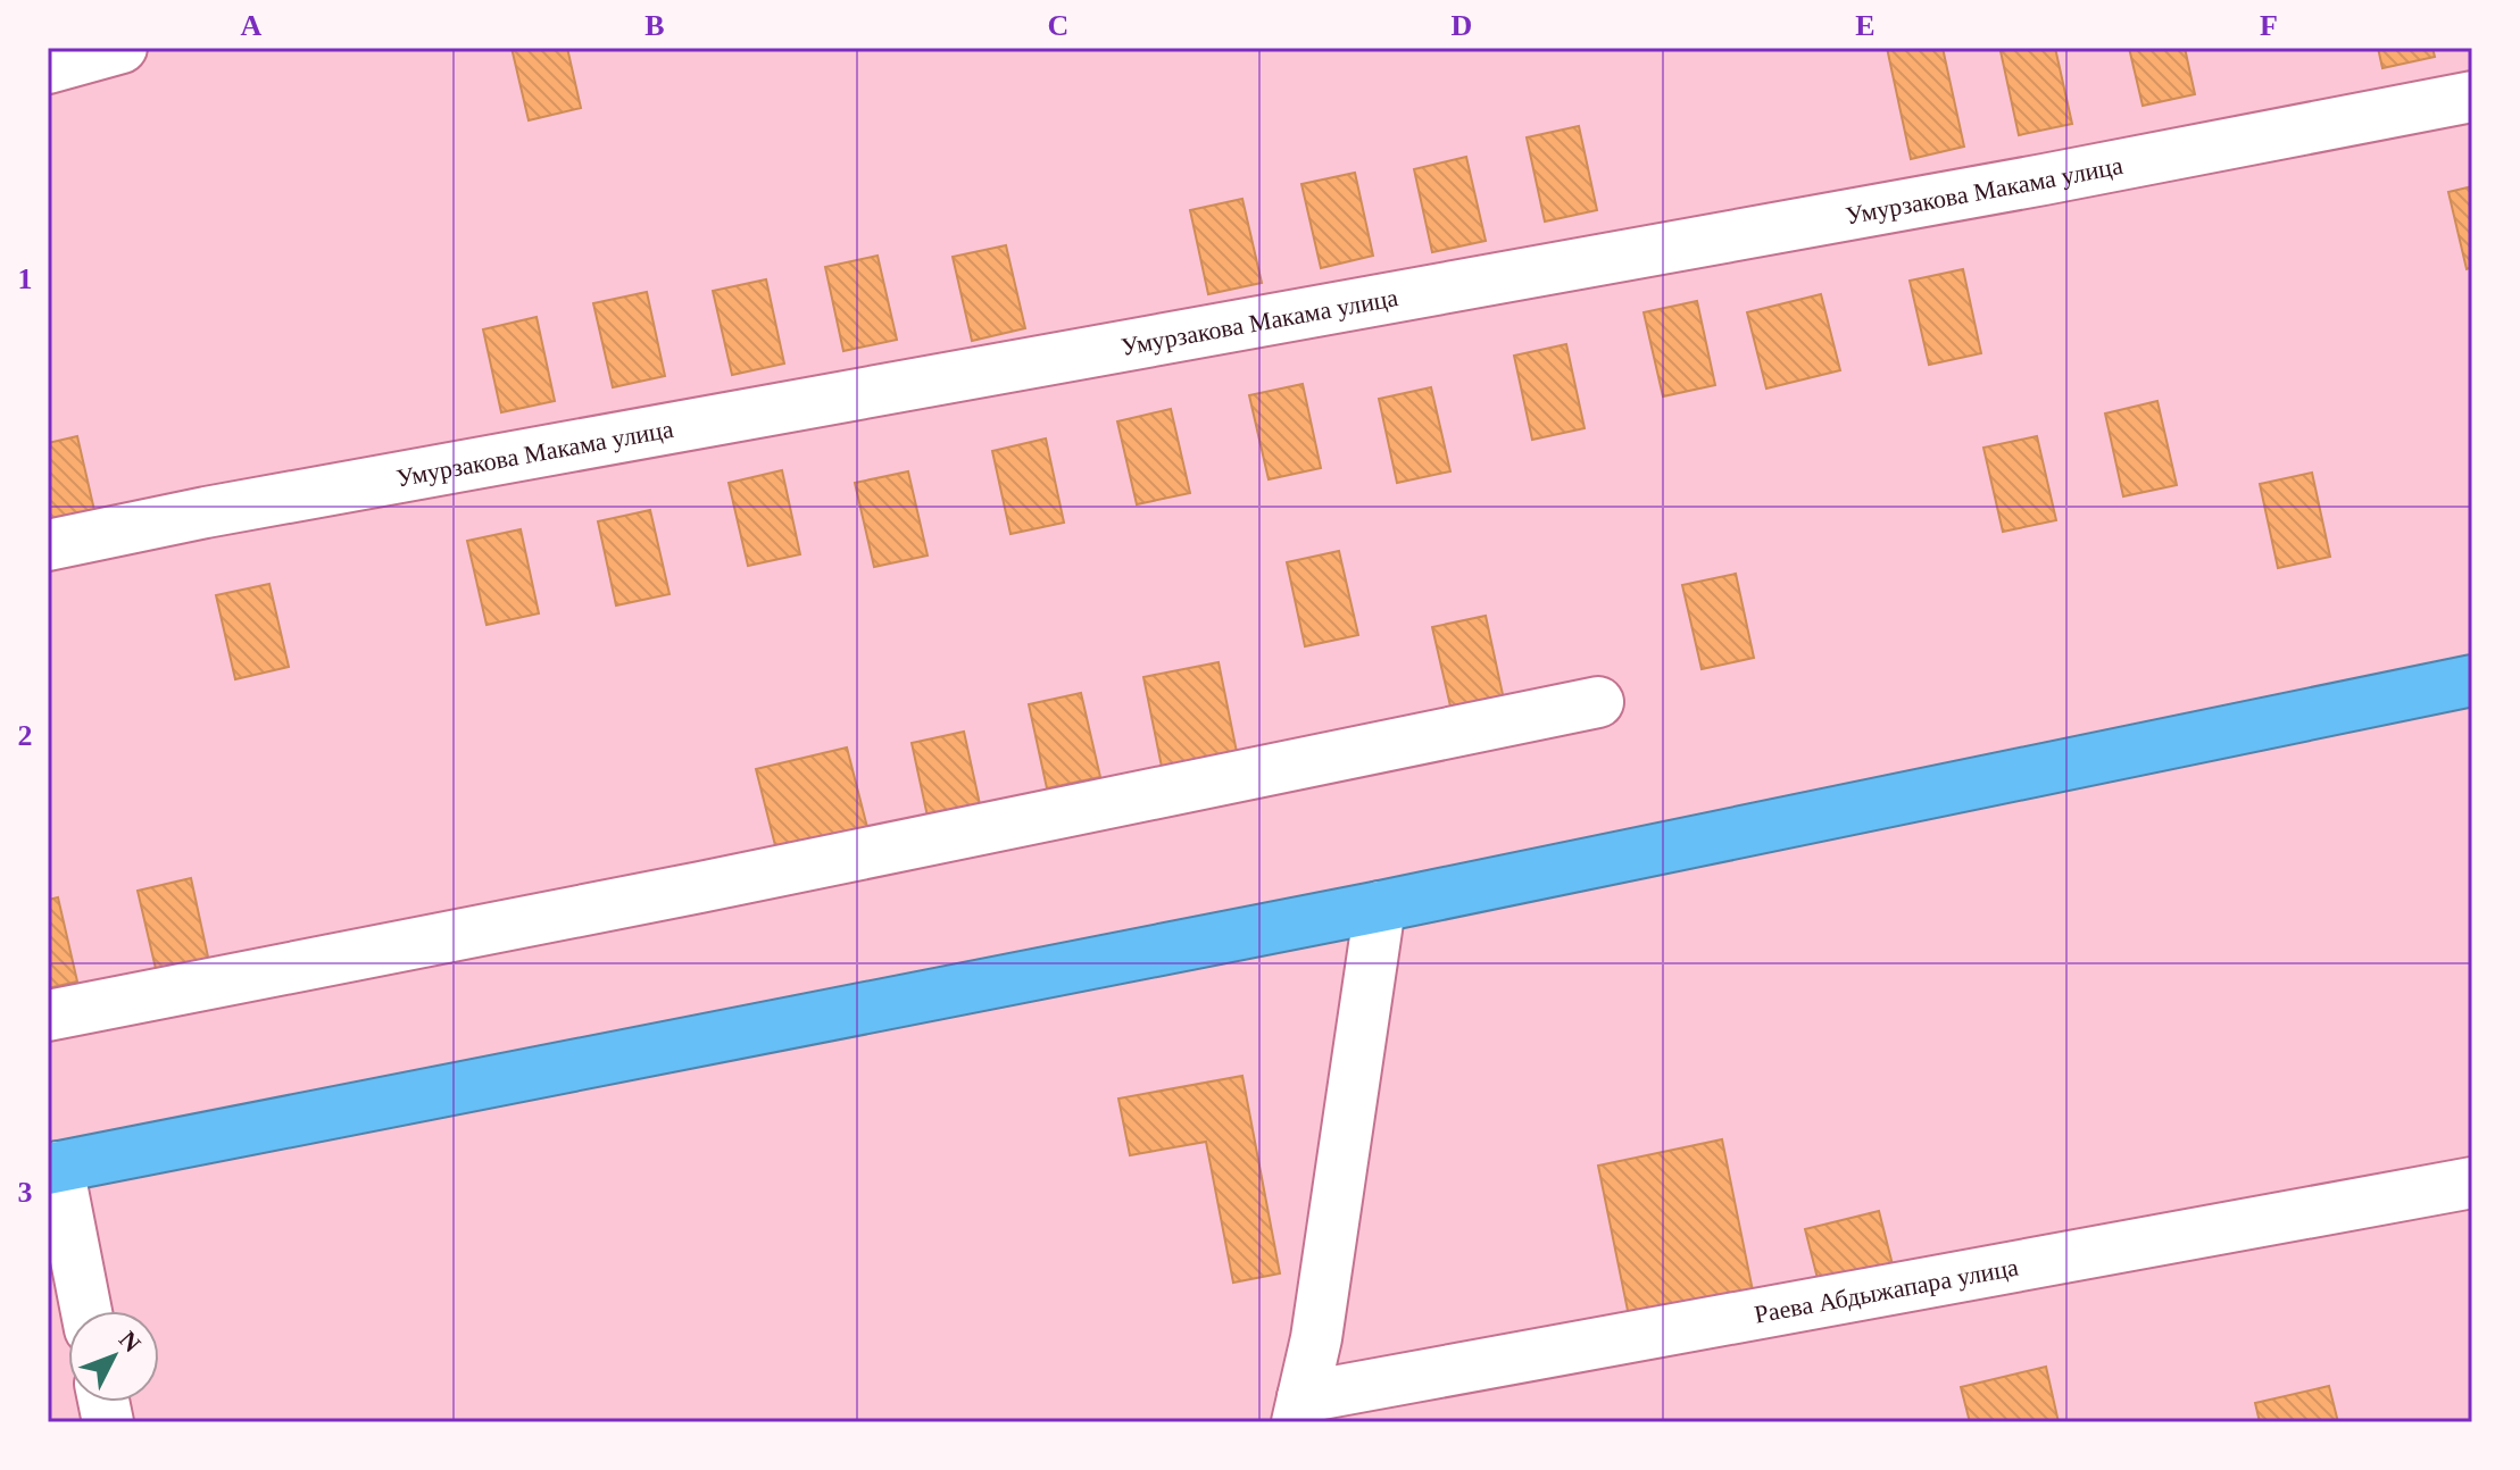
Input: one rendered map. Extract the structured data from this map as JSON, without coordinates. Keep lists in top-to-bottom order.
{
  "streets": {
    "street": ["Умурзакова Макама улица", "Раева Абдыжапара улица"]
  },
  "north": "top right",
  "grid": {
    "columns": [
      "A",
      "B",
      "C",
      "D",
      "E",
      "F"
    ],
    "rows": ["1", "2", "3"]
  }
}
